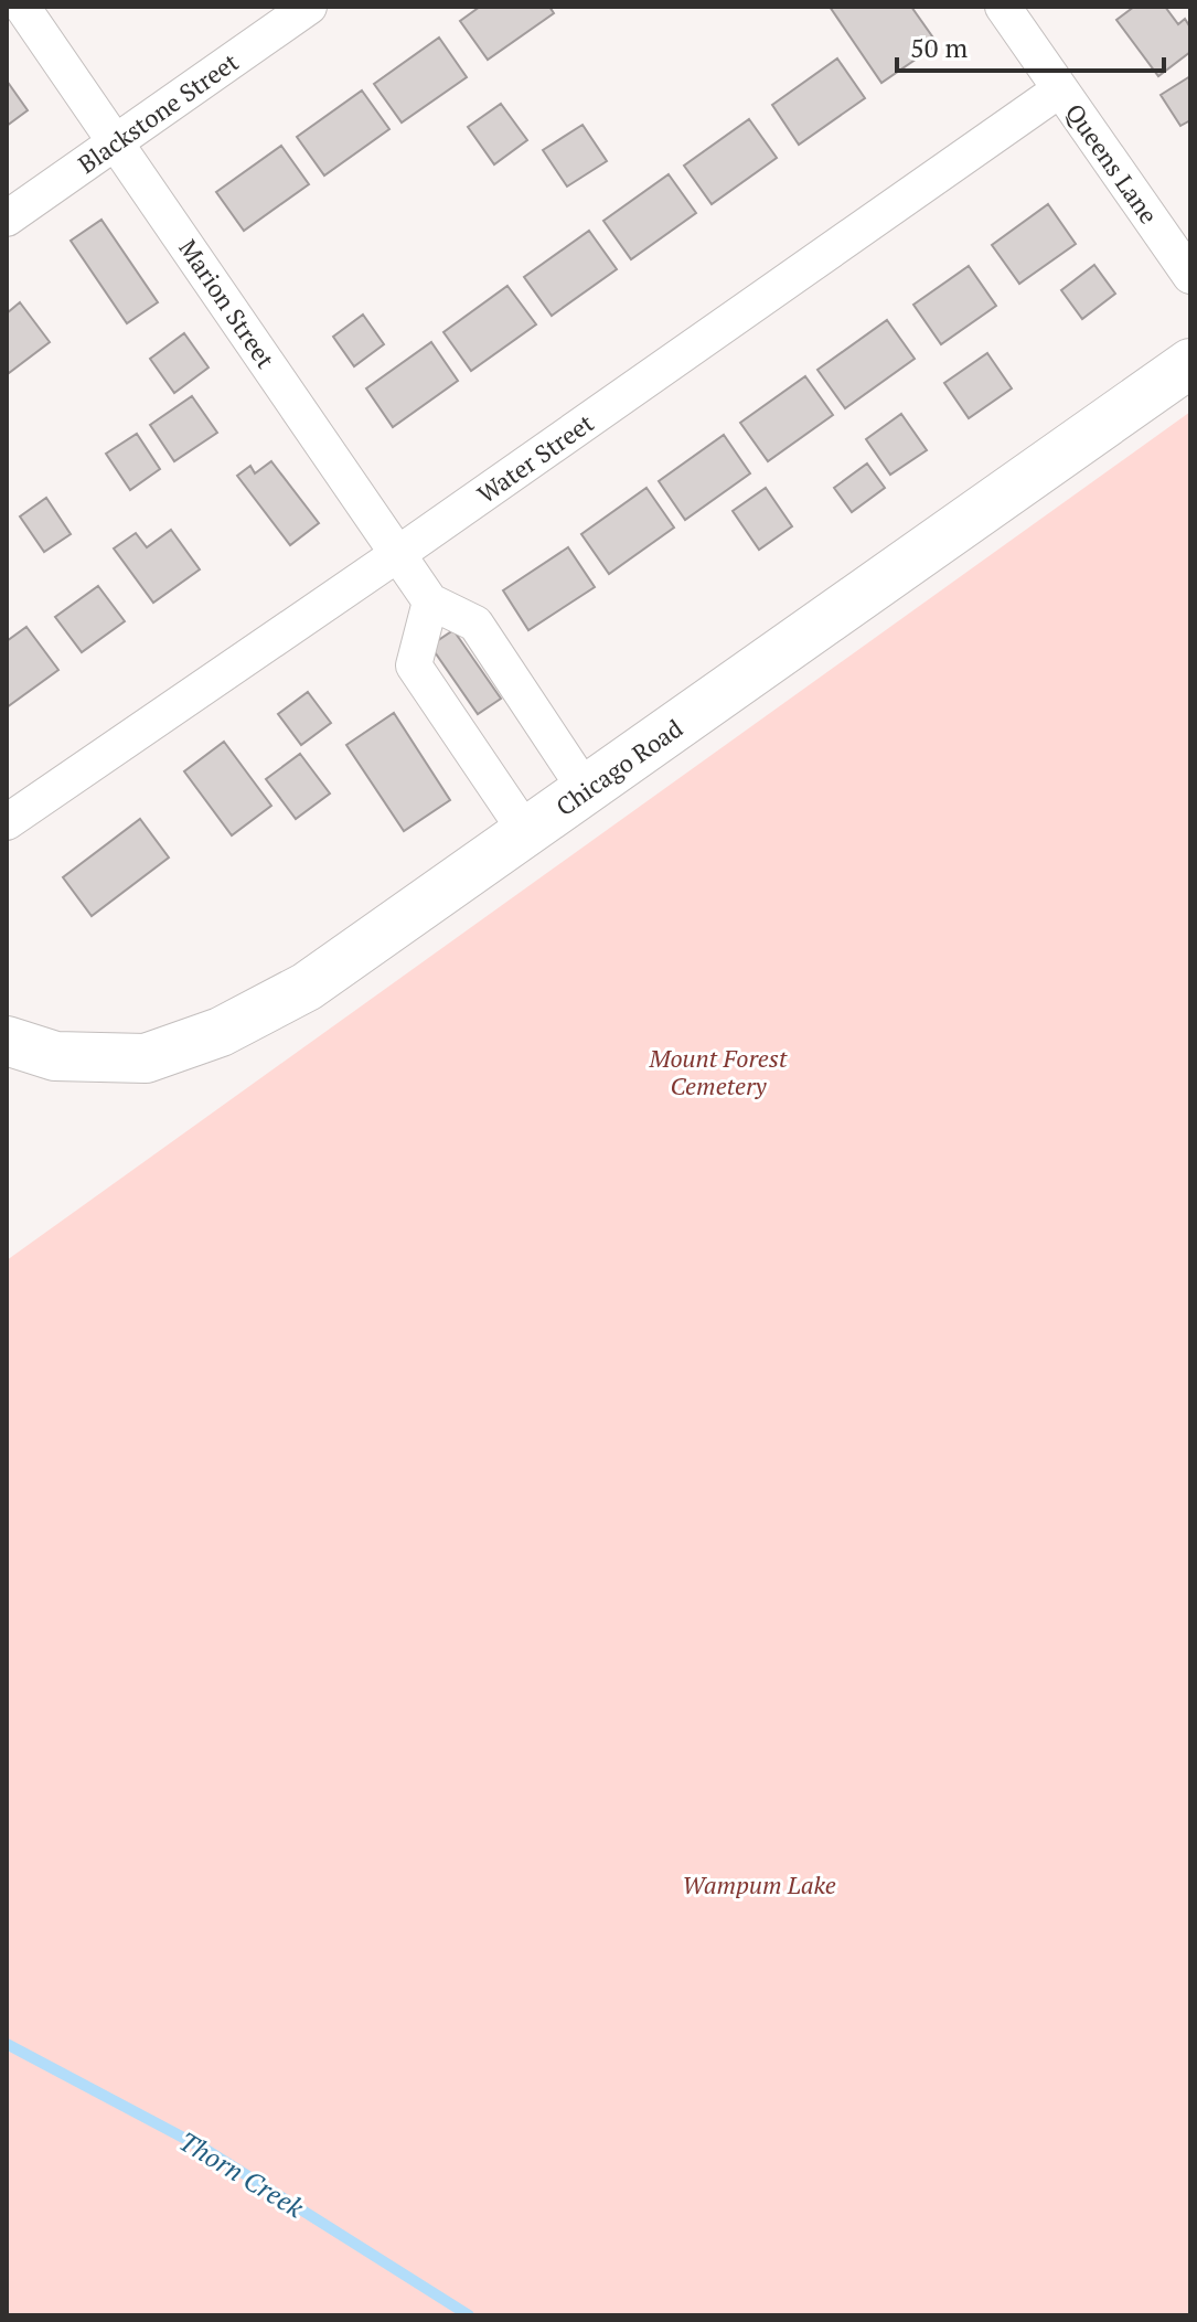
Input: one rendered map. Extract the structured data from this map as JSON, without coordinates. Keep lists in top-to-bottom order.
{
  "streets": {
    "street": [
      "Blackstone Street",
      "Queens Lane",
      "Marion Street",
      "Water Street",
      "Chicago Road"
    ]
  },
  "crossings": [
    ["Blackstone Street", "Marion Street"],
    ["Queens Lane", "Water Street"],
    ["Marion Street", "Water Street"]
  ],
  "water": ["Thorn Creek"],
  "parks": ["Mount Forest Cemetery", "Wampum Lake"],
  "scale_bar": "50 m"
}
